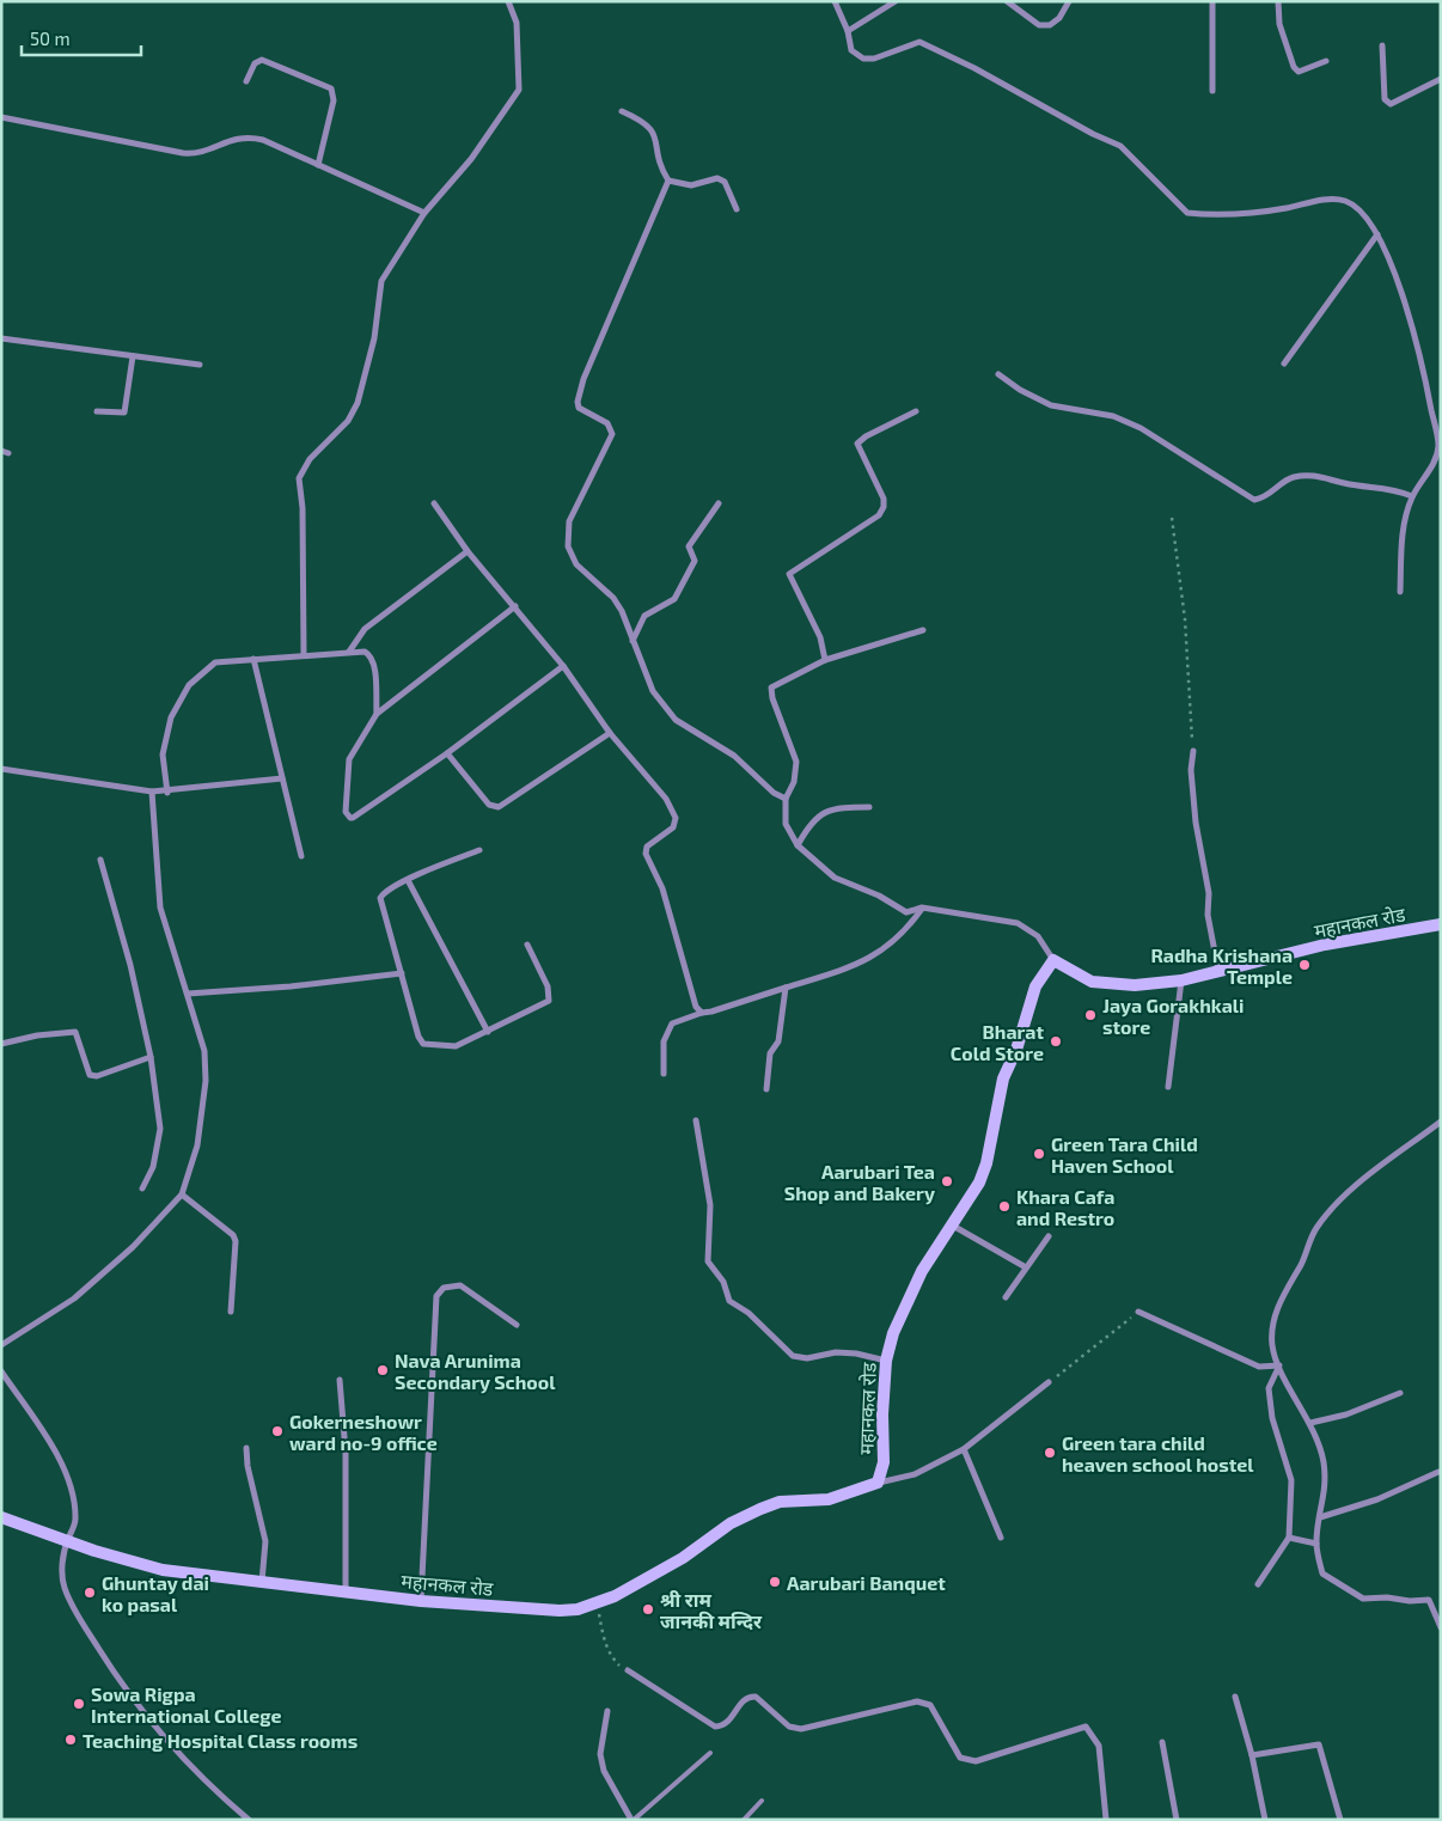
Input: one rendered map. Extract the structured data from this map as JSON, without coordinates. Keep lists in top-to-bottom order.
{
  "streets": {
    "main road": ["महानकल रोड"]
  },
  "places": [
    "Radha Krishana Temple",
    "Jaya Gorakhkali store",
    "Bharat Cold Store",
    "Green Tara Child Haven School",
    "Aarubari Tea Shop and Bakery",
    "Khara Cafa and Restro",
    "Nava Arunima Secondary School",
    "Gokerneshowr ward no-9 office",
    "Green tara child heaven school hostel",
    "Aarubari Banquet",
    "Ghuntay dai ko pasal",
    "श्री राम जानकी मन्दिर",
    "Sowa Rigpa International College",
    "Teaching Hospital Class rooms"
  ],
  "scale_bar": "50 m"
}
